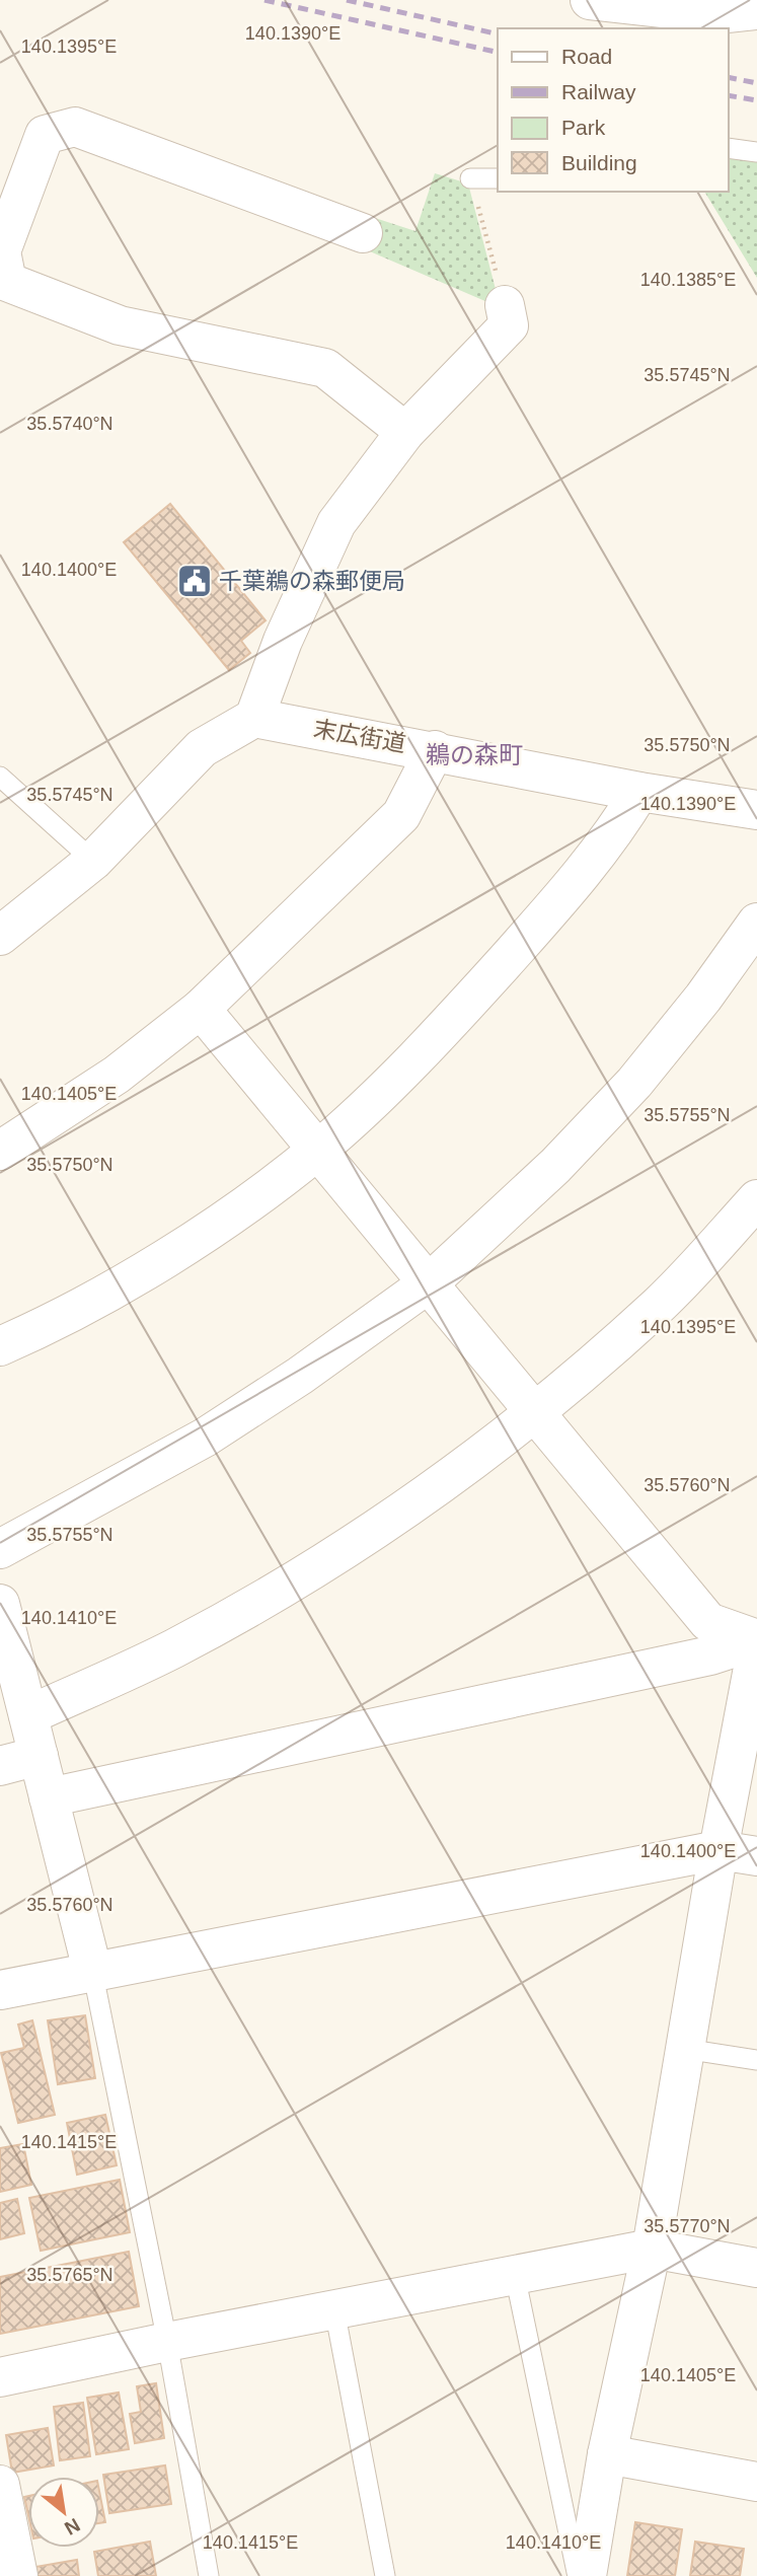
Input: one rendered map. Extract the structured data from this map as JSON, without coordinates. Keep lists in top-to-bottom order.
{
  "streets": {
    "street": ["末広街道"]
  },
  "districts": ["鵜の森町"],
  "places": {
    "public building": ["千葉鵜の森郵便局"]
  },
  "legend": [
    "Road",
    "Railway",
    "Park",
    "Building"
  ],
  "north": "bottom right",
  "coordinates": [
    "140.1390°E",
    "140.1395°E",
    "140.1385°E",
    "35.5745°N",
    "35.5740°N",
    "140.1400°E",
    "35.5750°N",
    "140.1405°E",
    "35.5755°N",
    "35.5760°N",
    "140.1410°E",
    "140.1415°E",
    "35.5770°N",
    "35.5765°N"
  ]
}
